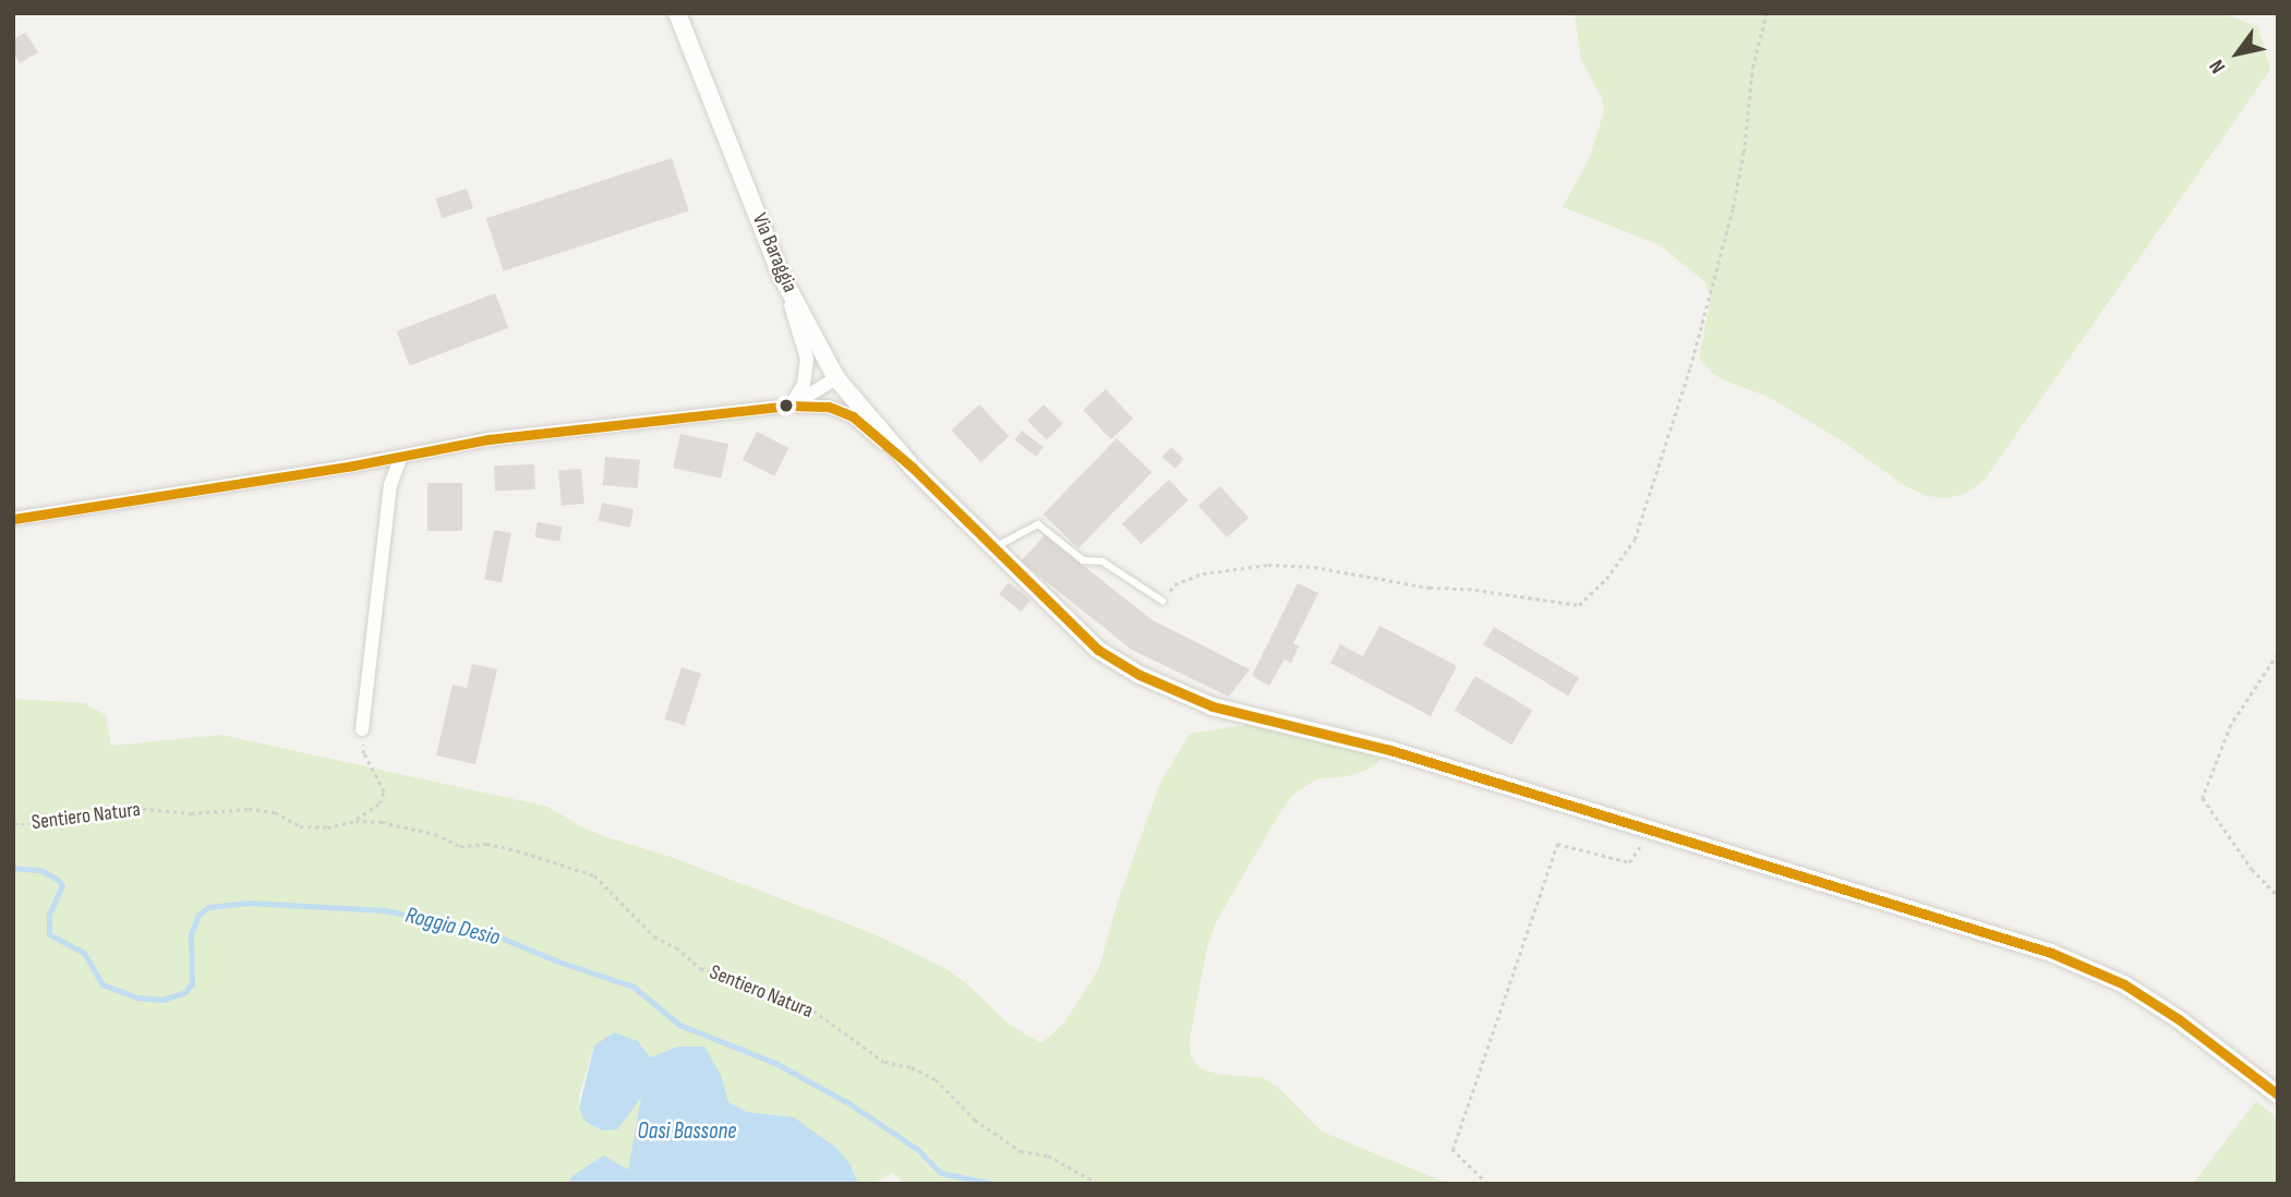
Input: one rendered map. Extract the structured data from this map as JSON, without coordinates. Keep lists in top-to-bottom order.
{
  "streets": {
    "street": ["Via Baraggia"],
    "path": ["Sentiero Natura"]
  },
  "water": ["Roggia Desio", "Oasi Bassone"],
  "north": "bottom left"
}
